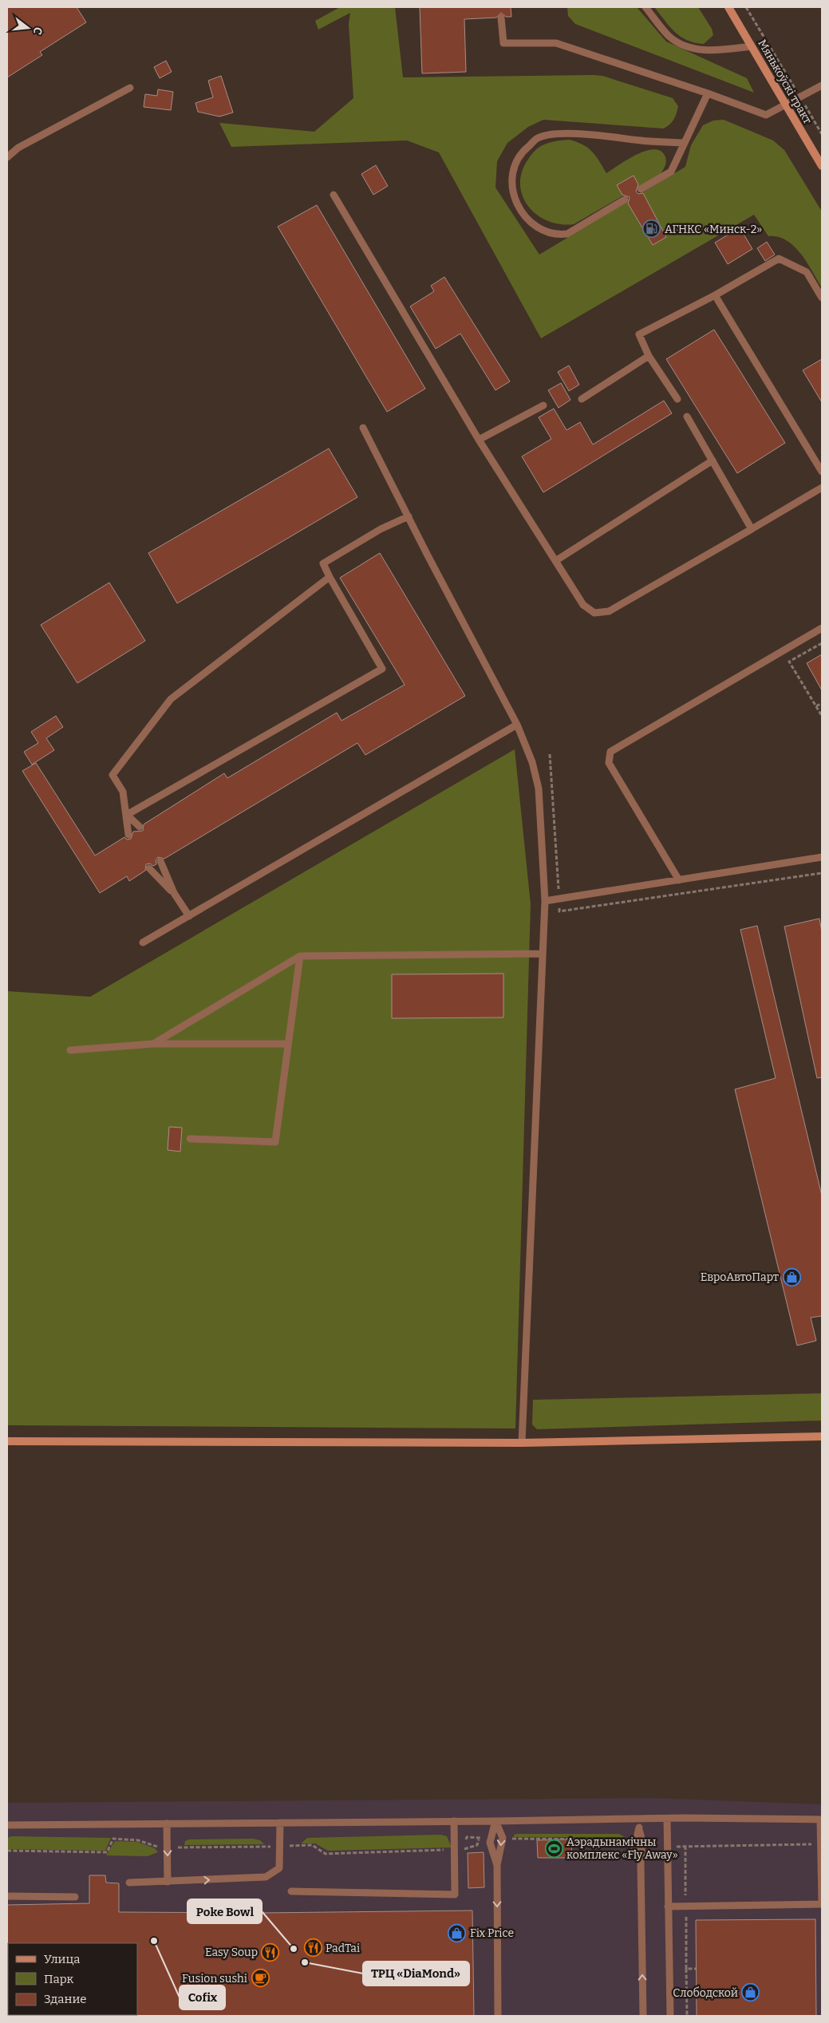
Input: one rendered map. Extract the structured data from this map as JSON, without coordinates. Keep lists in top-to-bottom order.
{
  "streets": {
    "street": ["Мянькоўскі тракт"]
  },
  "places": {
    "fuel station": ["АГНКС «Минск-2»"],
    "shop": ["ЕвроАвтоПарт", "Fix Price", "Слободской"],
    "sports": ["Аэрадынамічны комплекс «Fly Away»"],
    "other": ["Cofix", "Poke Bowl", "ТРЦ «DiaMond»"],
    "restaurant": ["PadTai", "Easy Soup"],
    "cafe": ["Fusion sushi"]
  },
  "legend": ["Улица", "Парк", "Здание"],
  "north": "right"
}
